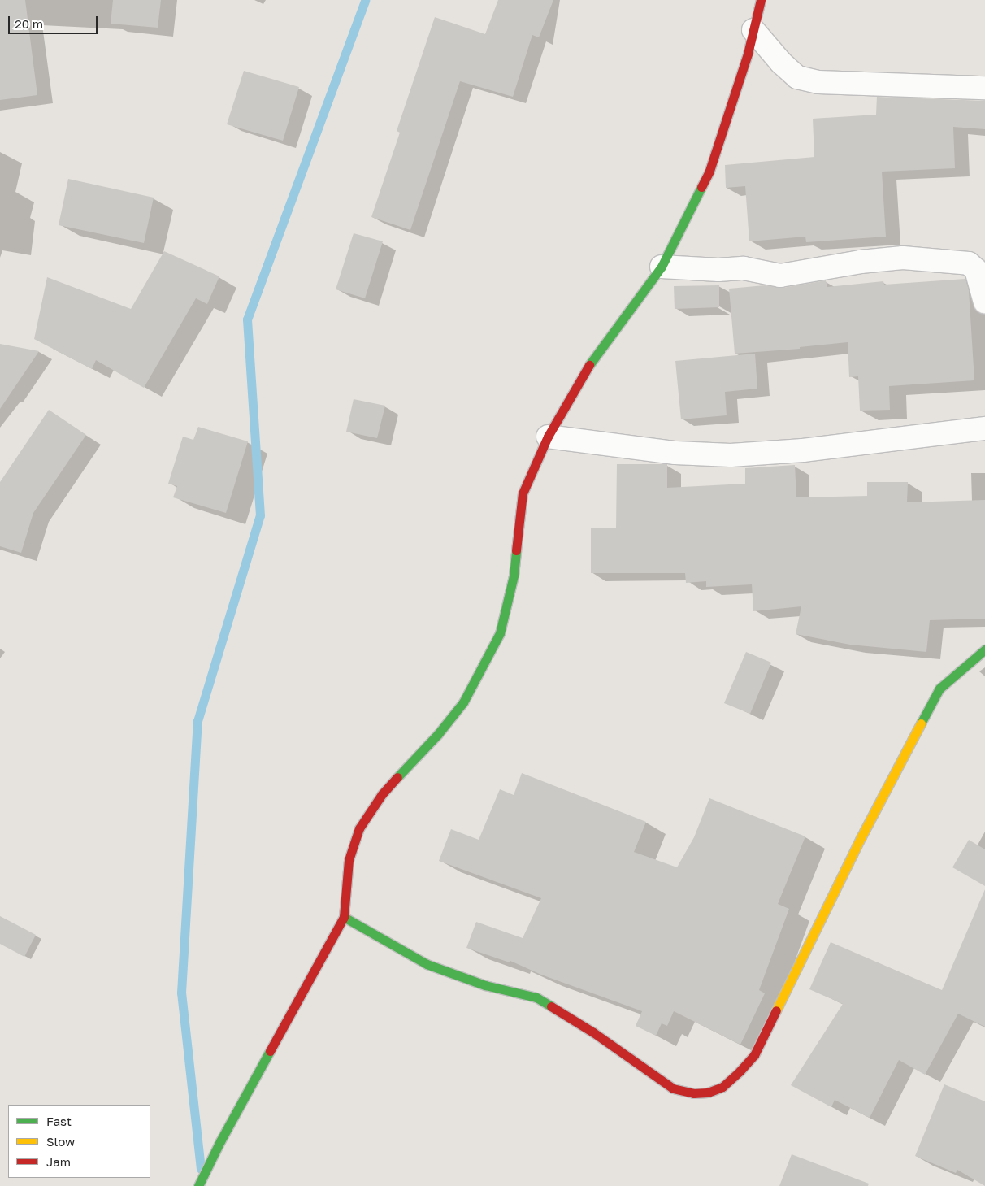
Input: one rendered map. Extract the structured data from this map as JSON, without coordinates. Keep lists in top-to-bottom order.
{
  "legend": ["Fast", "Slow", "Jam"],
  "scale_bar": "20 m"
}
